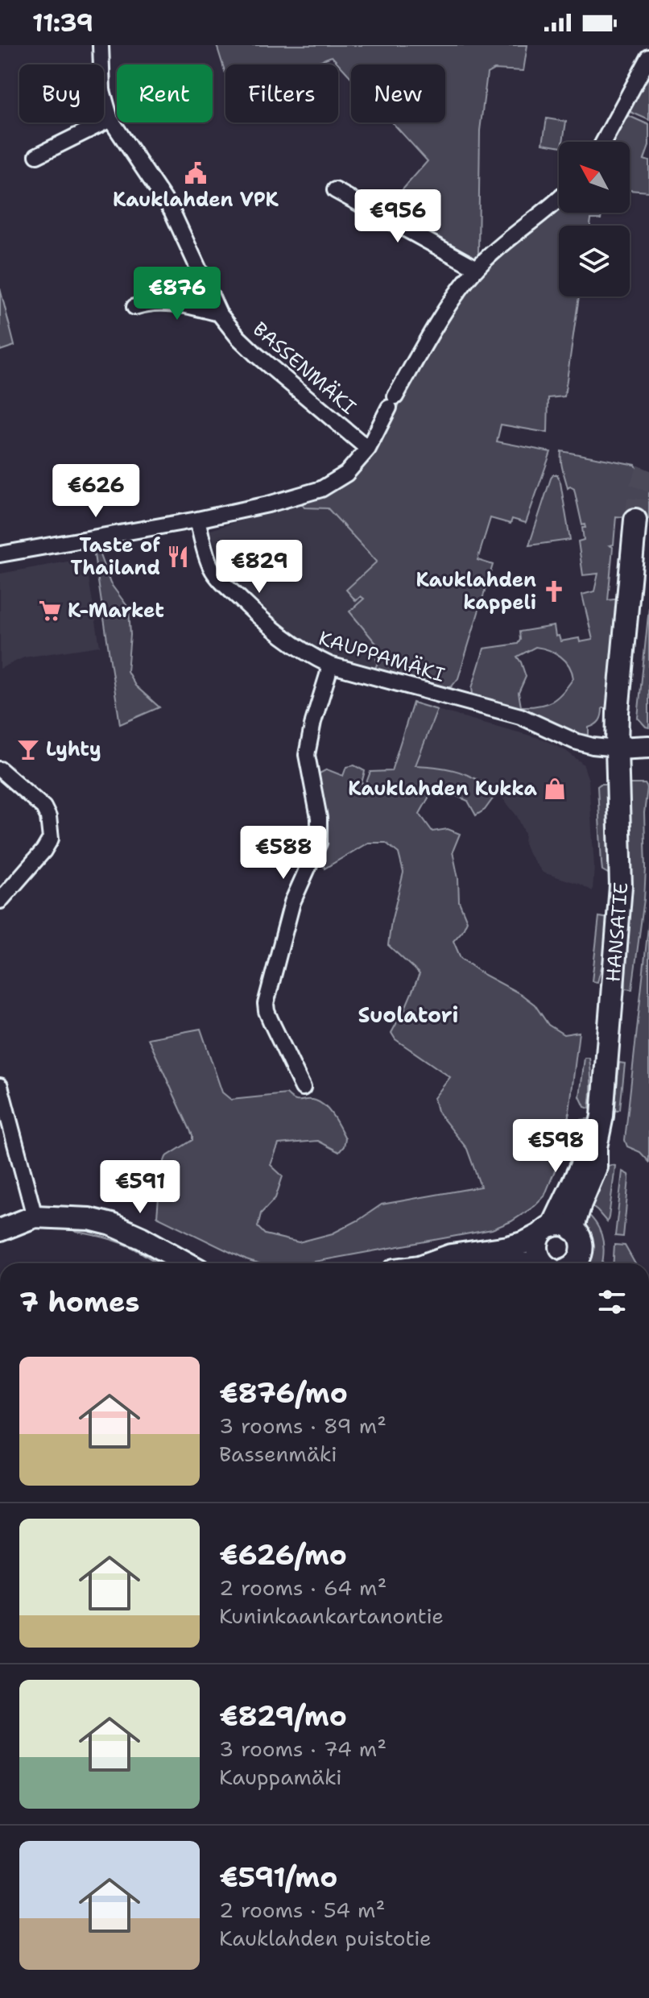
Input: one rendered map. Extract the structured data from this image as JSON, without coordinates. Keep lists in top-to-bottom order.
{
  "streets": {
    "street": ["BASSENMÄKI", "KAUPPAMÄKI", "HANSATIE"]
  },
  "crossings": [
    ["KAUPPAMÄKI", "HANSATIE"]
  ],
  "districts": ["Suolatori"],
  "places": {
    "public building": ["Kauklahden VPK"],
    "restaurant": ["Taste of Thailand"],
    "church": ["Kauklahden kappeli"],
    "supermarket": ["K-Market"],
    "bar": ["Lyhty"],
    "shop": ["Kauklahden Kukka"]
  },
  "north": "top left",
  "page": {
    "status": "11:39",
    "chip": [
      "Buy",
      "Rent",
      "Filters",
      "New"
    ],
    "price": [
      "€956",
      "€876",
      "€626",
      "€829",
      "€588",
      "€598",
      "€591"
    ],
    "heading": "7 homes",
    "list": [
      {
        "name": "€876/mo",
        "note": "3 rooms · 89 m² · Bassenmäki"
      },
      {
        "name": "€626/mo",
        "note": "2 rooms · 64 m² · Kuninkaankartanontie"
      },
      {
        "name": "€829/mo",
        "note": "3 rooms · 74 m² · Kauppamäki"
      },
      {
        "name": "€591/mo",
        "note": "2 rooms · 54 m² · Kauklahden puistotie"
      }
    ]
  }
}
